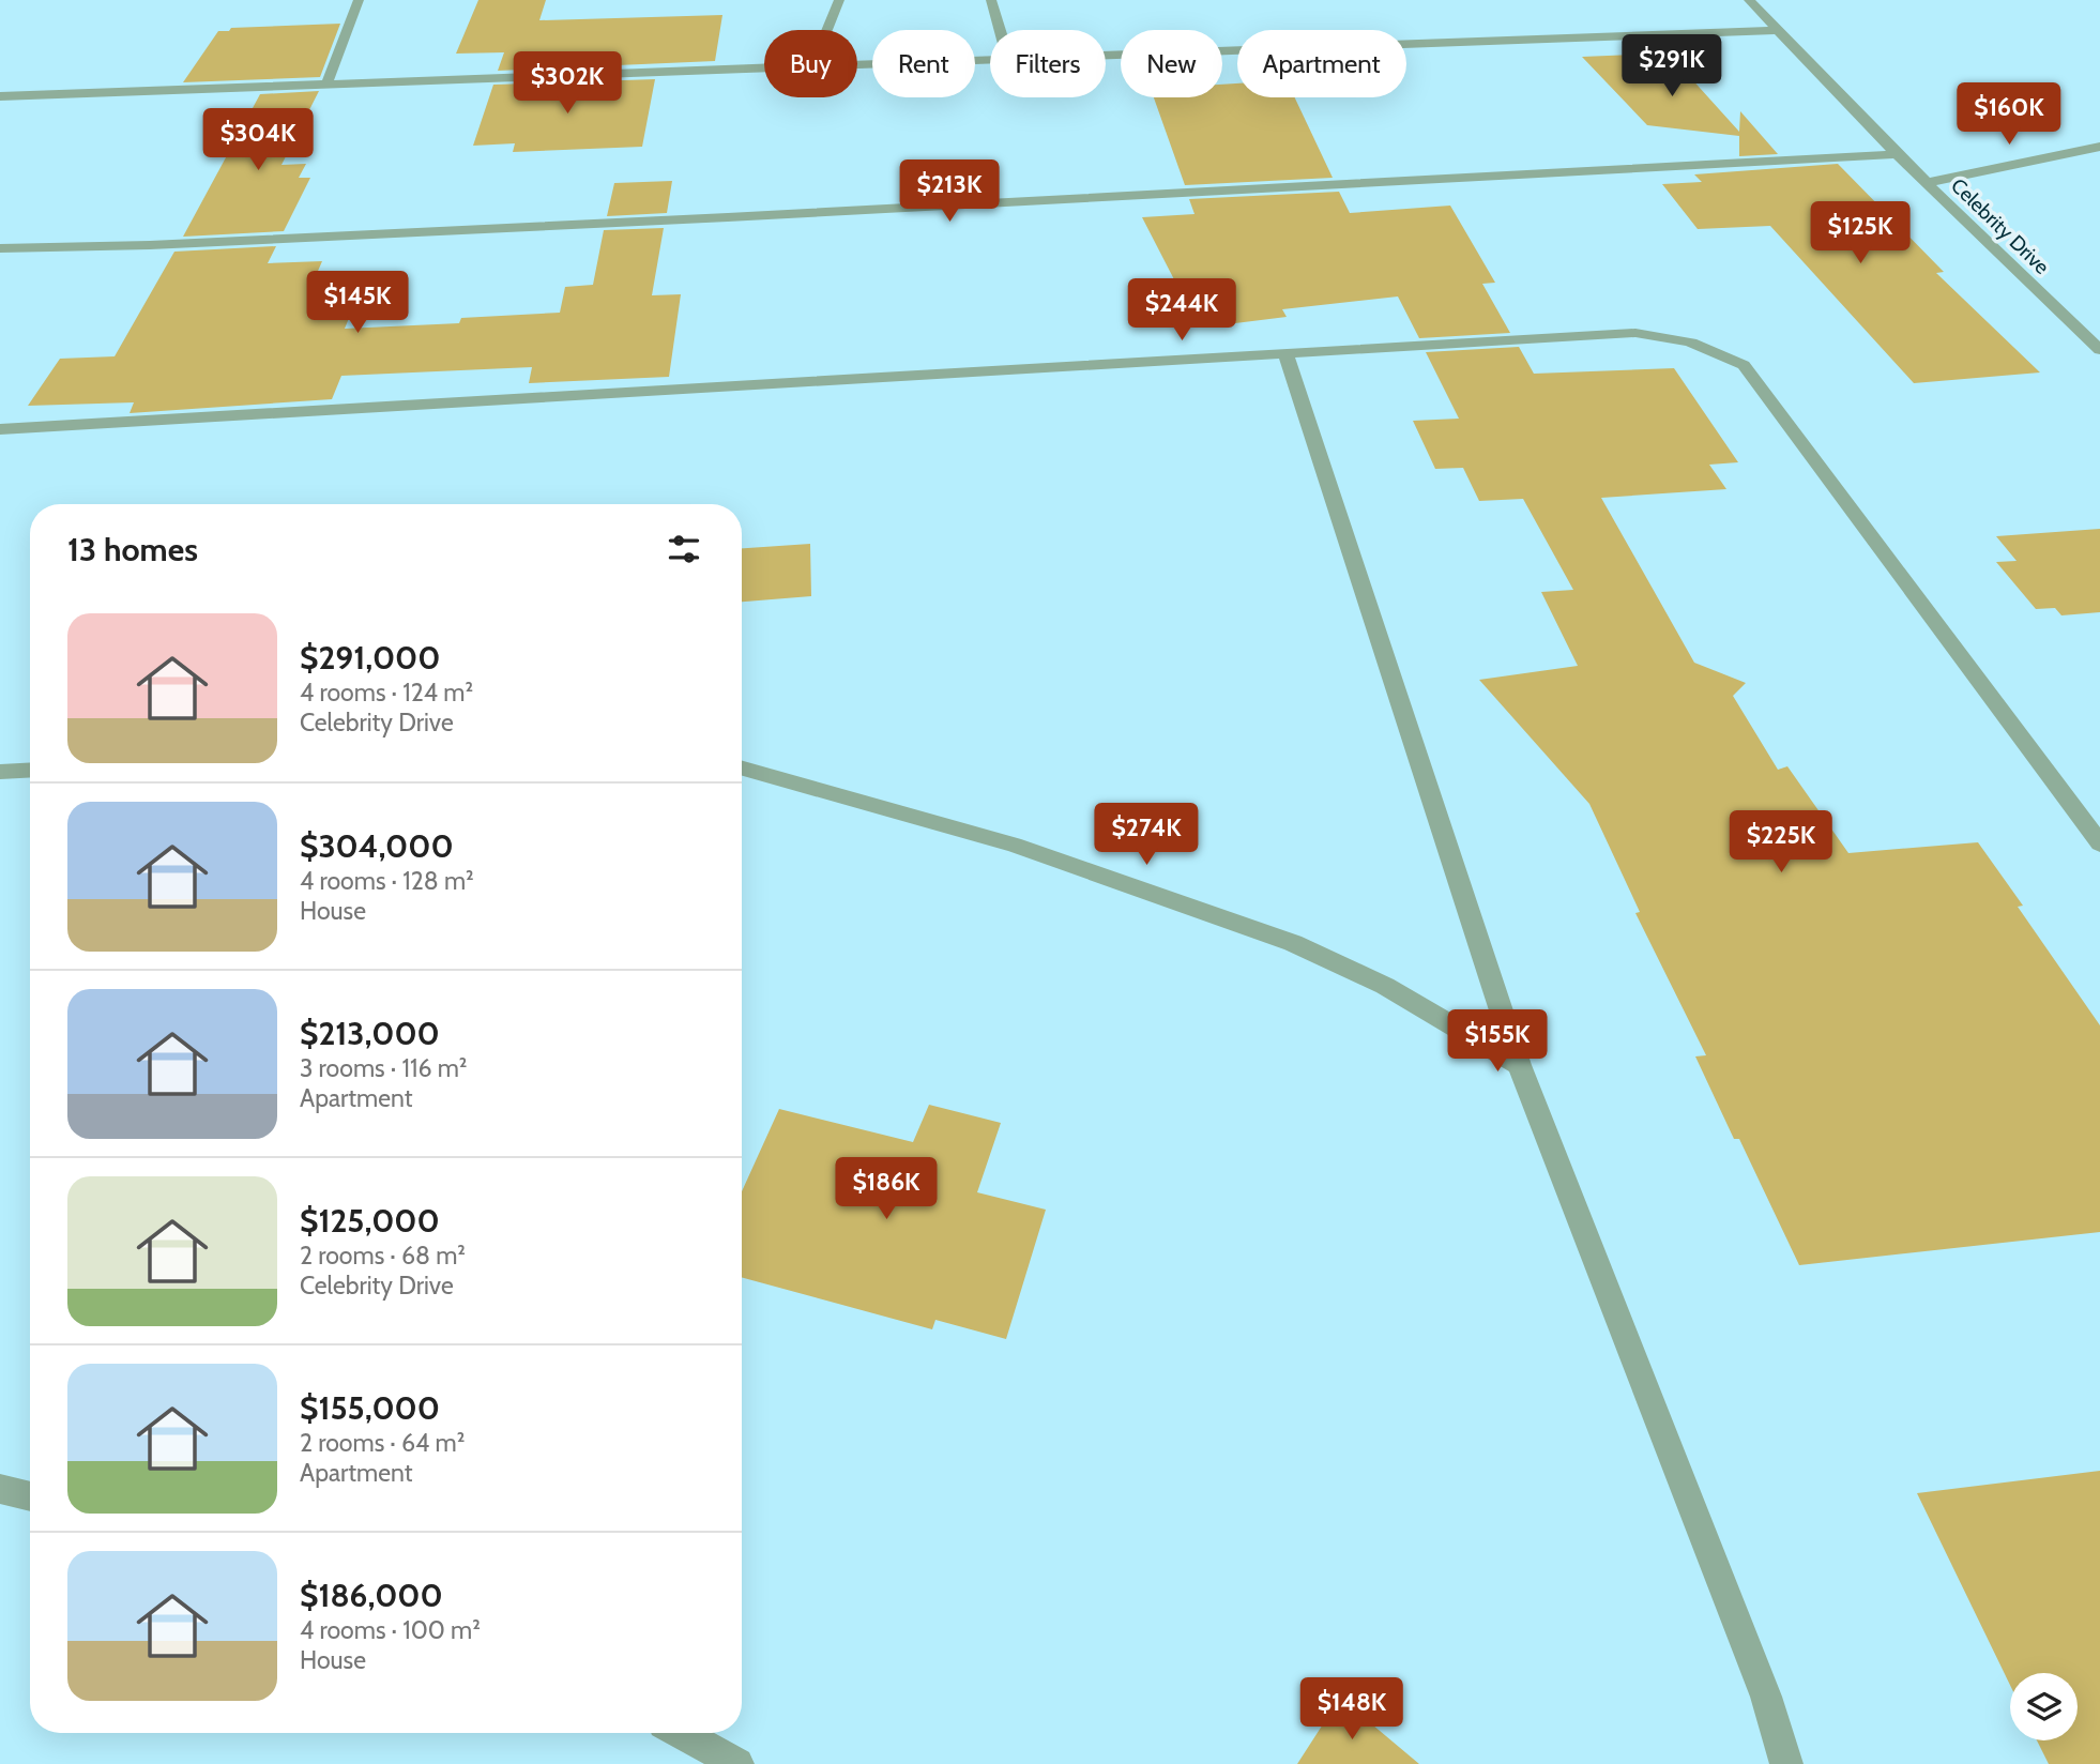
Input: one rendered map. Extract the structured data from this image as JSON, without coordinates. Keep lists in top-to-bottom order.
{
  "streets": {
    "street": ["Celebrity Drive"]
  },
  "page": {
    "chip": [
      "Buy",
      "Rent",
      "Filters",
      "New",
      "Apartment"
    ],
    "price": [
      "$291K",
      "$302K",
      "$160K",
      "$304K",
      "$213K",
      "$125K",
      "$145K",
      "$244K",
      "$274K",
      "$225K",
      "$155K",
      "$186K",
      "$148K"
    ],
    "heading": "13 homes",
    "list": [
      {
        "name": "$291,000",
        "note": "4 rooms · 124 m² · Celebrity Drive"
      },
      {
        "name": "$304,000",
        "note": "4 rooms · 128 m² · House"
      },
      {
        "name": "$213,000",
        "note": "3 rooms · 116 m² · Apartment"
      },
      {
        "name": "$125,000",
        "note": "2 rooms · 68 m² · Celebrity Drive"
      },
      {
        "name": "$155,000",
        "note": "2 rooms · 64 m² · Apartment"
      },
      {
        "name": "$186,000",
        "note": "4 rooms · 100 m² · House"
      }
    ]
  }
}
